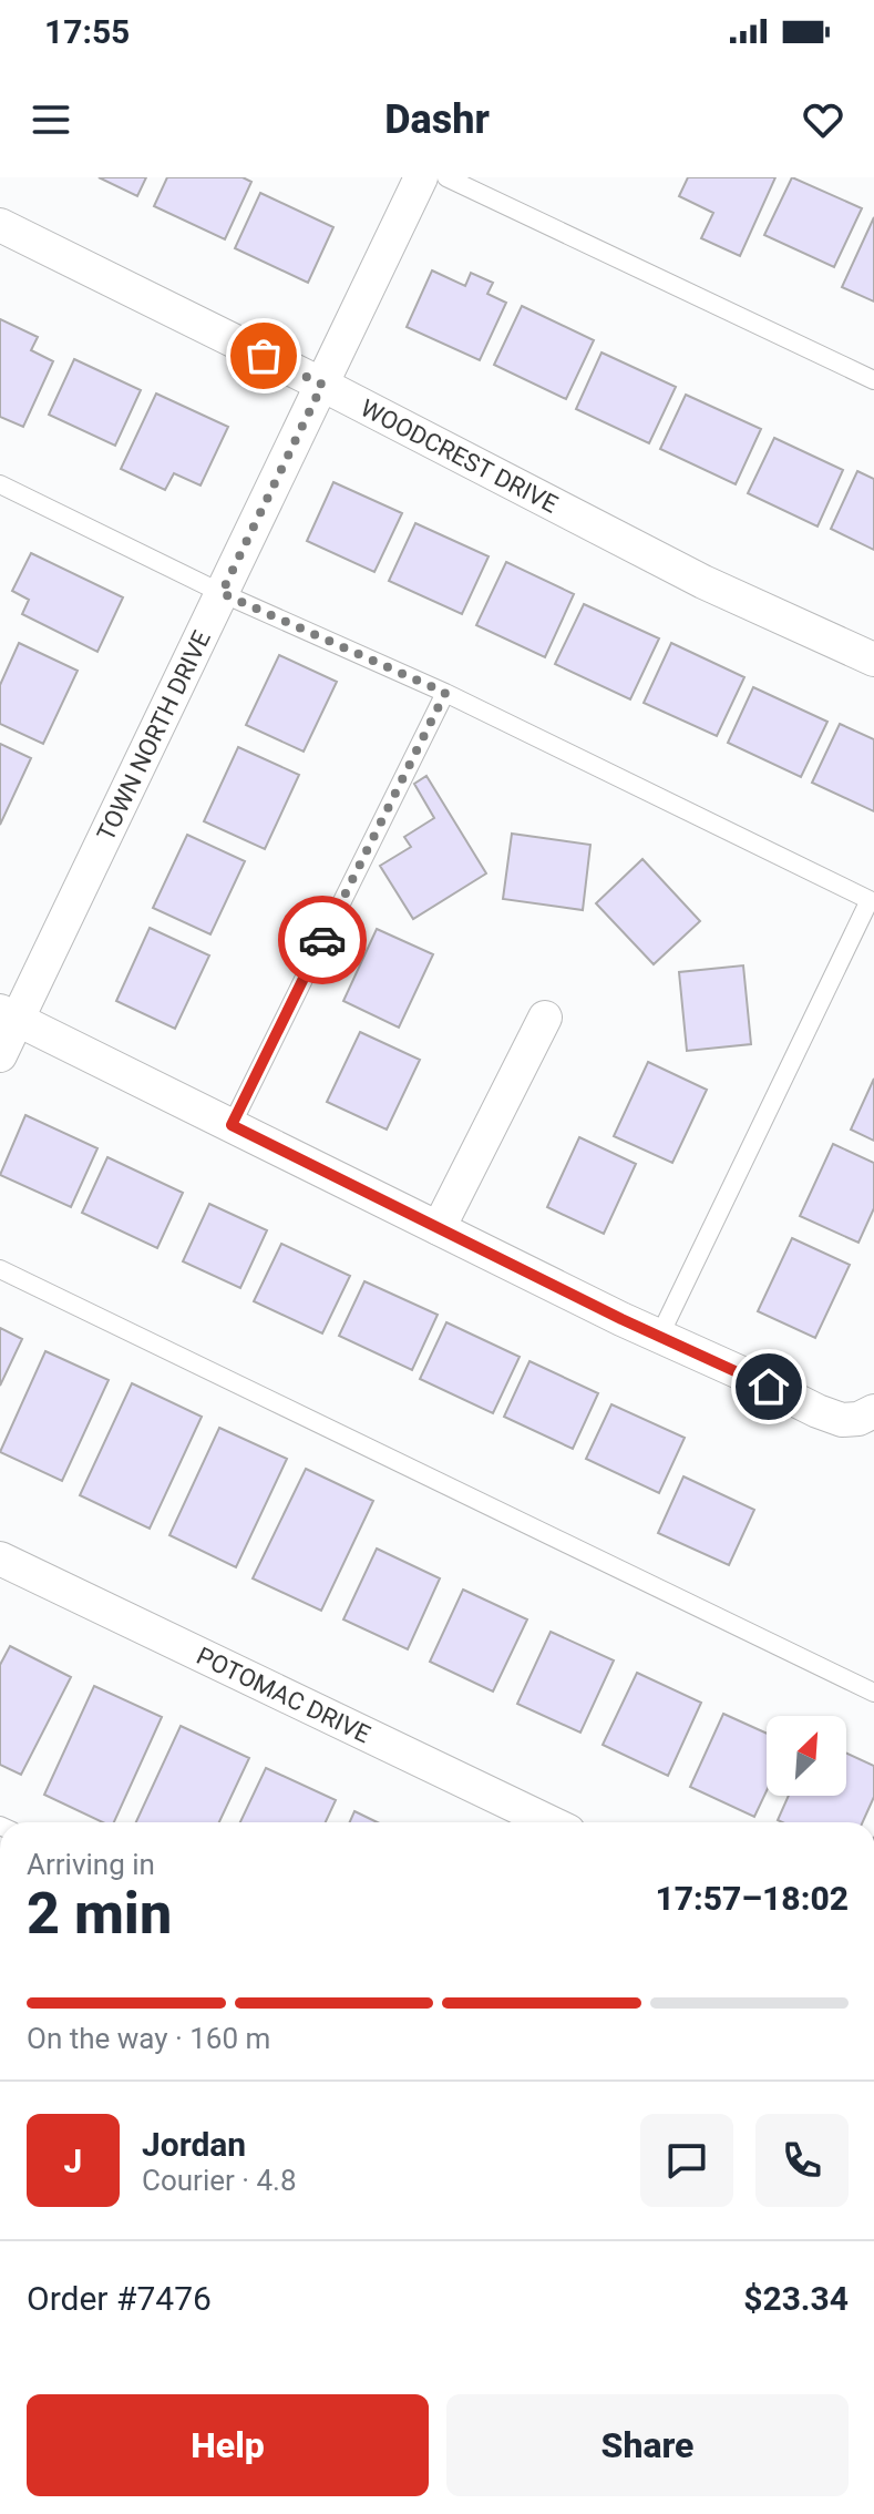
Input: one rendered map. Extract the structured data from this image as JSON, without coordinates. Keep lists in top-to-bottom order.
{
  "streets": {
    "street": ["WOODCREST DRIVE", "TOWN NORTH DRIVE", "POTOMAC DRIVE"]
  },
  "crossings": [
    ["WOODCREST DRIVE", "TOWN NORTH DRIVE"]
  ],
  "north": "top right",
  "page": {
    "status": "17:55",
    "header": "Dashr",
    "heading": ["2 min", "Arriving in", "17:57–18:02"],
    "panel": [
      "Jordan",
      "Courier · 4.8",
      "Order #7476",
      "$23.34"
    ],
    "bar": "On the way · 160 m",
    "round": "J",
    "buttons": ["Help", "Share"]
  }
}
